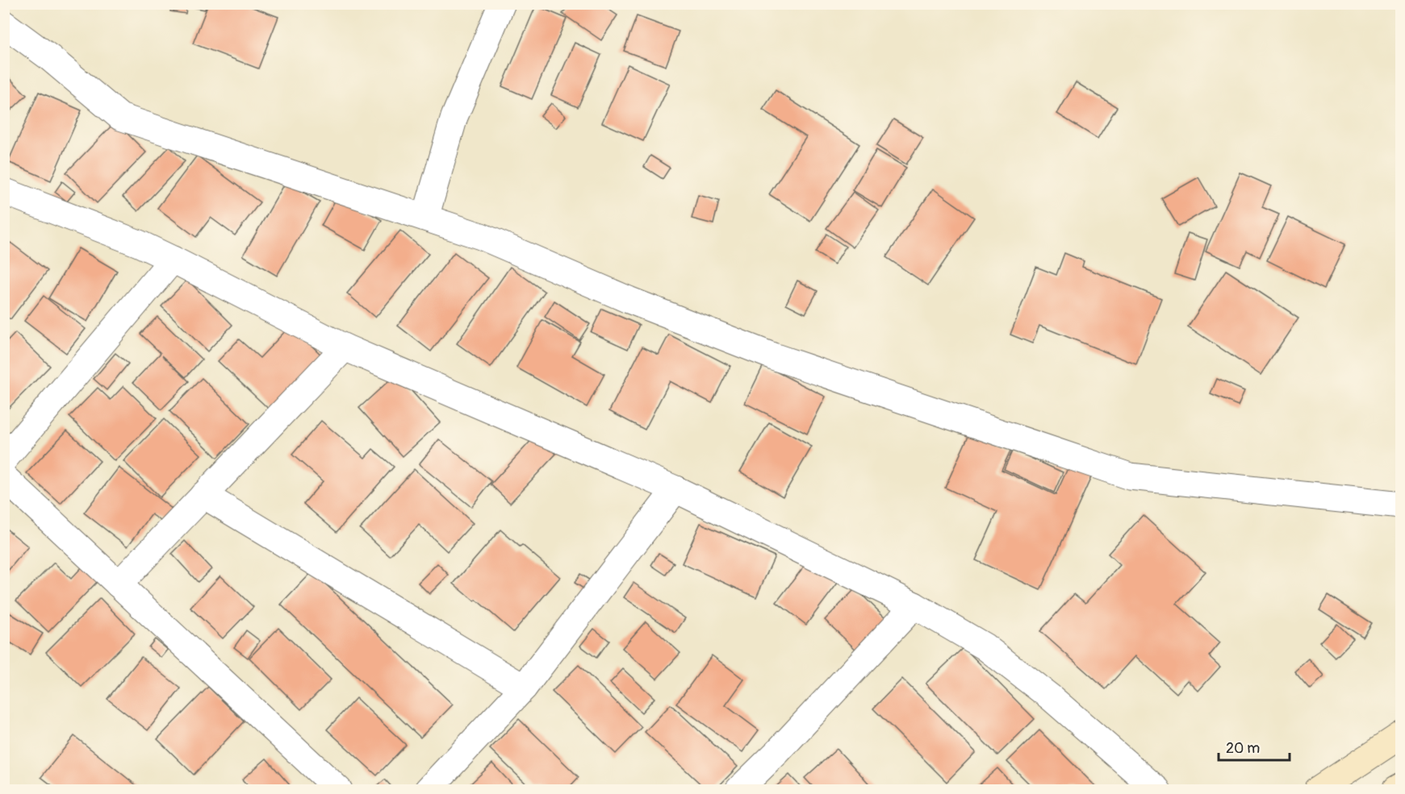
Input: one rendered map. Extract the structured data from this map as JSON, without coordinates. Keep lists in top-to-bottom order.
{
  "scale_bar": "20 m"
}
